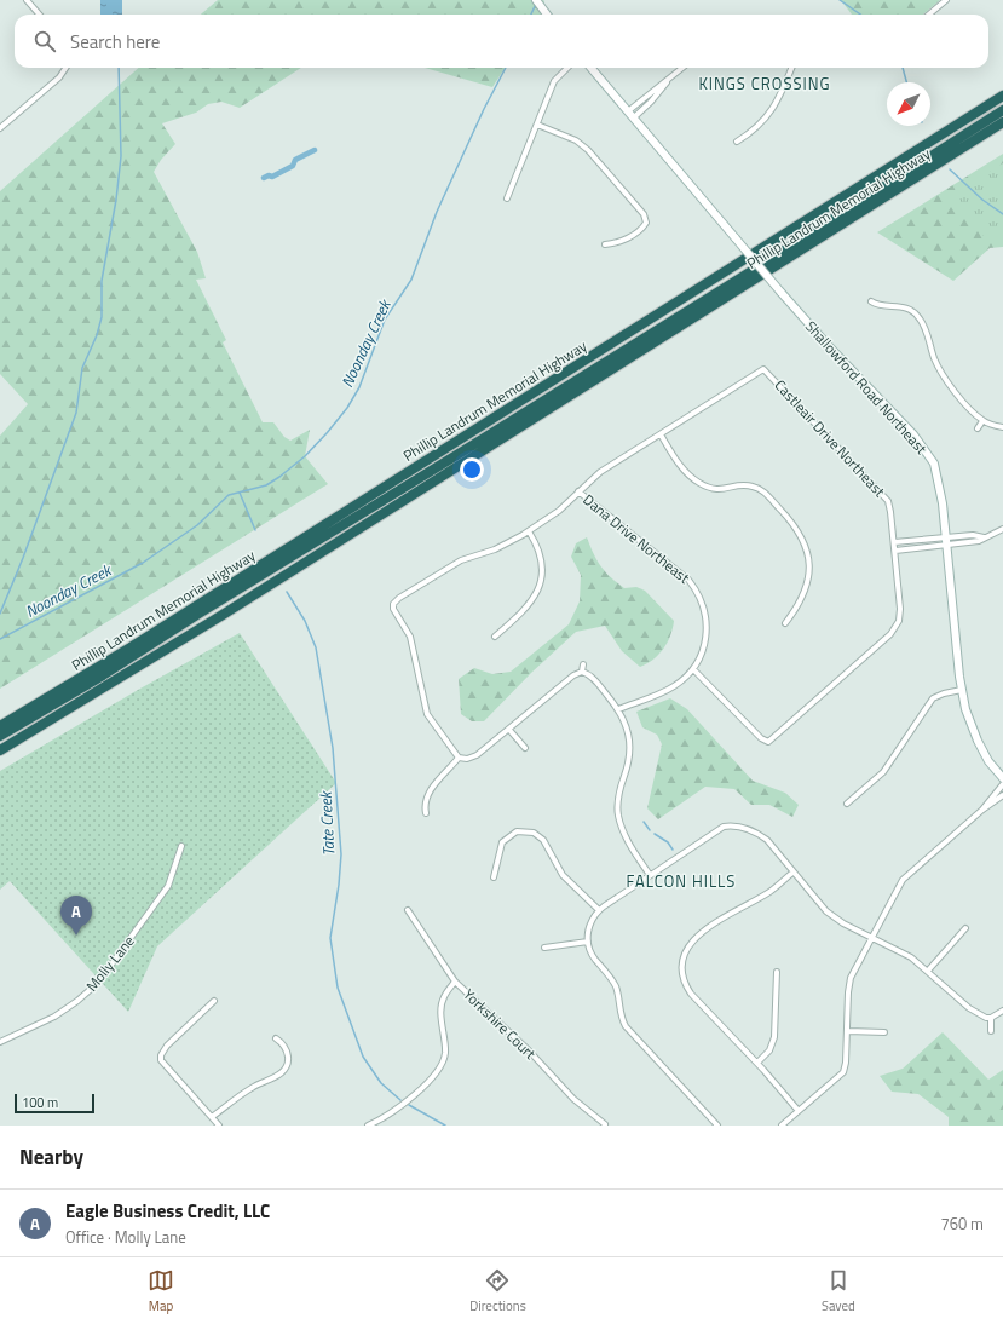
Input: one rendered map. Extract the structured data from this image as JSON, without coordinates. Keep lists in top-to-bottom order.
{
  "streets": {
    "highway": ["Phillip Landrum Memorial Highway"],
    "street": [
      "Shallowford Road Northeast",
      "Castleair Drive Northeast",
      "Dana Drive Northeast",
      "Molly Lane",
      "Yorkshire Court"
    ]
  },
  "crossings": [
    ["Castleair Drive Northeast", "Dana Drive Northeast"]
  ],
  "districts": ["KINGS CROSSING", "FALCON HILLS"],
  "water": ["Noonday Creek", "Tate Creek"],
  "scale_bar": "100 m",
  "north": "bottom left",
  "page": {
    "search": "Search here",
    "pins": "A",
    "scale": "100 m",
    "heading": "Nearby",
    "list": [
      {
        "mark": "A",
        "name": "Eagle Business Credit, LLC",
        "note": "Office · Molly Lane",
        "value": "760 m"
      }
    ],
    "nav": ["Map", "Directions", "Saved"]
  }
}
